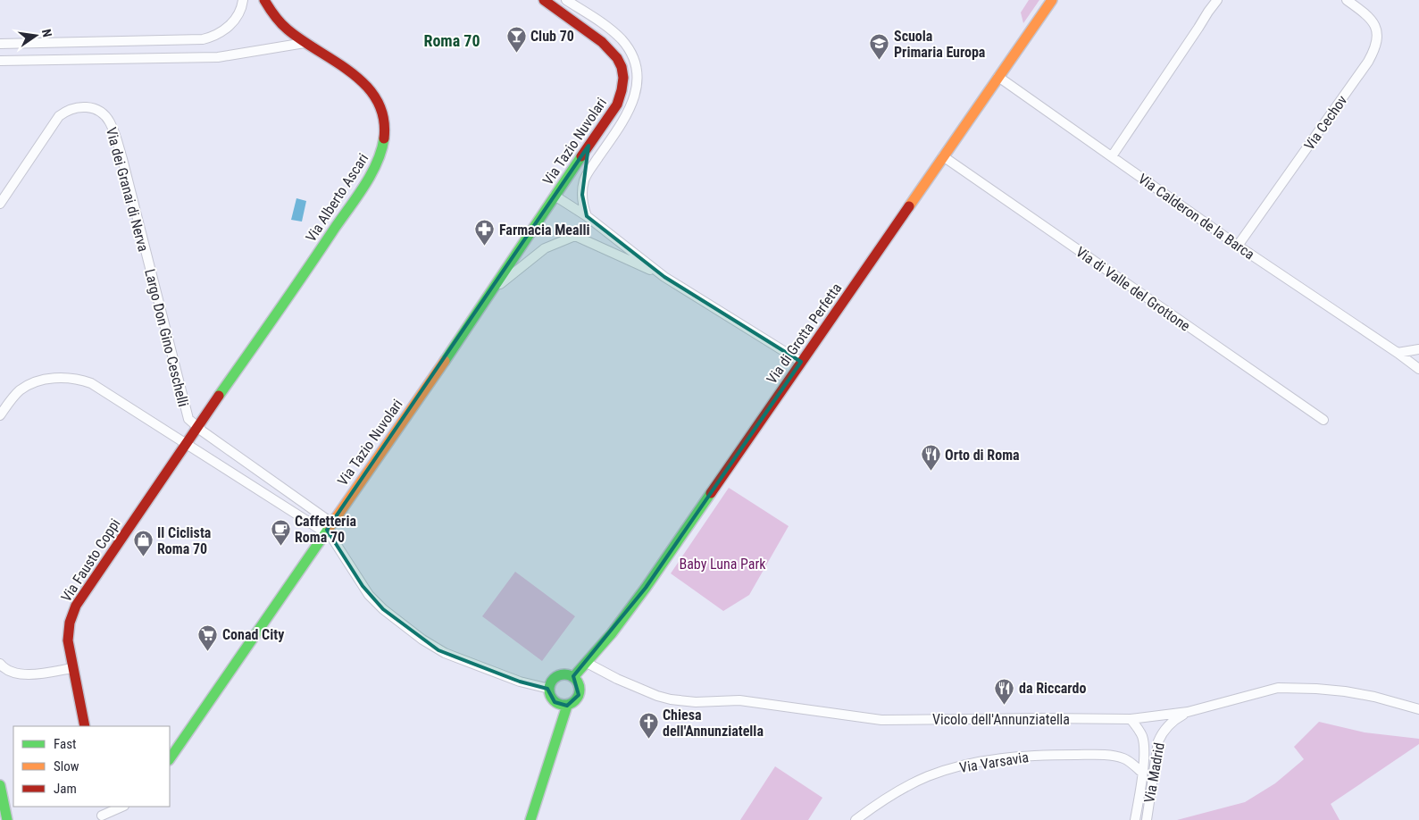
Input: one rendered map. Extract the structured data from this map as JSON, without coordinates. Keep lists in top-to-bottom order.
{
  "streets": {
    "street": [
      "Via Cechov",
      "Via Tazio Nuvolari",
      "Via dei Granai di Nerva",
      "Via Alberto Ascari",
      "Via Calderon de la Barca",
      "Via di Valle del Grottone",
      "Via di Grotta Perfetta",
      "Largo Don Gino Ceschelli",
      "Via Fausto Coppi",
      "Vicolo dell'Annunziatella",
      "Via Varsavia",
      "Via Madrid"
    ]
  },
  "crossings": [
    ["Via Cechov", "Via Calderon de la Barca"],
    ["Via dei Granai di Nerva", "Largo Don Gino Ceschelli"],
    ["Via Alberto Ascari", "Largo Don Gino Ceschelli"],
    ["Via Alberto Ascari", "Via Fausto Coppi"],
    ["Via Calderon de la Barca", "Via di Grotta Perfetta"],
    ["Via di Valle del Grottone", "Via di Grotta Perfetta"],
    ["Via di Grotta Perfetta", "Vicolo dell'Annunziatella"],
    ["Largo Don Gino Ceschelli", "Via Fausto Coppi"],
    ["Vicolo dell'Annunziatella", "Via Madrid"],
    ["Via Varsavia", "Via Madrid"]
  ],
  "districts": ["Roma 70"],
  "parks": ["Baby Luna Park"],
  "places": {
    "bar": ["Club 70"],
    "school or university": ["Scuola Primaria Europa"],
    "pharmacy": ["Farmacia Mealli"],
    "restaurant": ["Orto di Roma", "da Riccardo"],
    "cafe": ["Caffetteria Roma 70"],
    "shop": ["Il Ciclista Roma 70"],
    "supermarket": ["Conad City"],
    "church": ["Chiesa dell'Annunziatella"]
  },
  "legend": ["Fast", "Slow", "Jam"],
  "north": "right"
}
